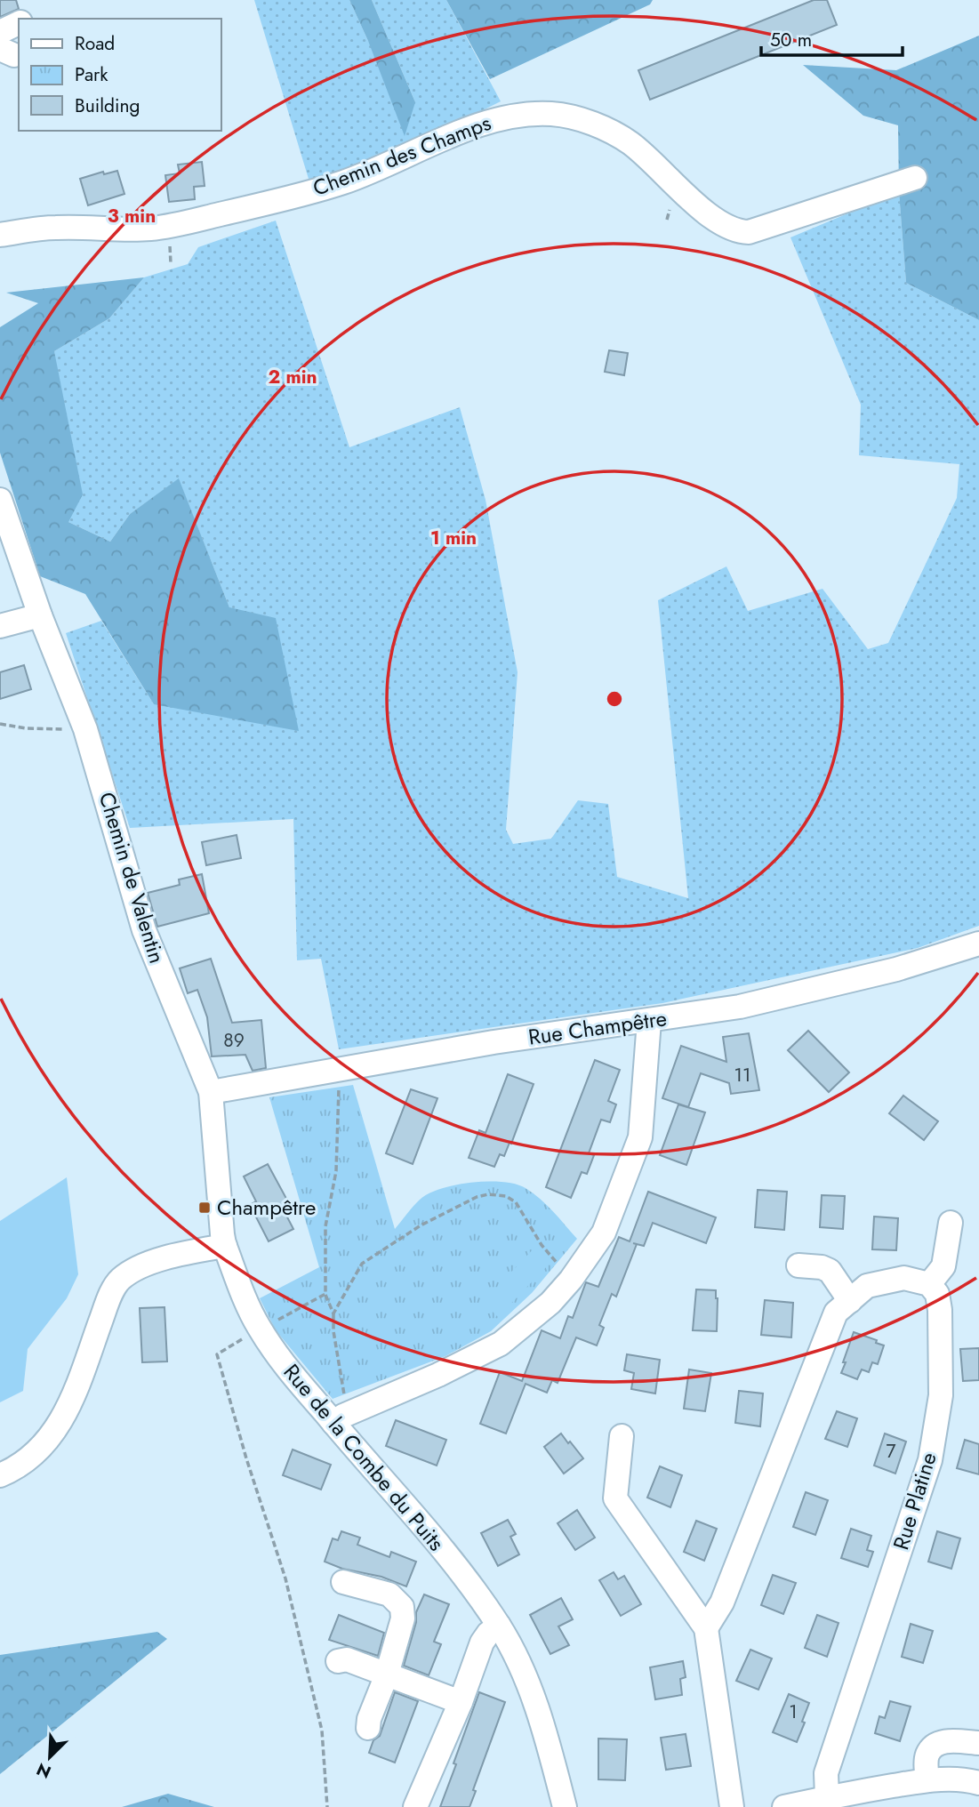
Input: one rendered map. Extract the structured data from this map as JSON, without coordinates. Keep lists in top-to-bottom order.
{
  "streets": {
    "street": [
      "Chemin des Champs",
      "Chemin de Valentin",
      "Rue Champêtre",
      "Rue de la Combe du Puits",
      "Rue Platine"
    ]
  },
  "crossings": [
    ["Chemin de Valentin", "Rue Champêtre"],
    ["Chemin de Valentin", "Rue de la Combe du Puits"],
    ["Rue Champêtre", "Rue de la Combe du Puits"]
  ],
  "places": {
    "transit": ["Champêtre"]
  },
  "house_numbers": [
    "89",
    "11",
    "7",
    "1"
  ],
  "legend": ["Road", "Park", "Building"],
  "scale_bar": "50 m",
  "north": "bottom left",
  "rings": ["3 min", "2 min", "1 min"]
}
